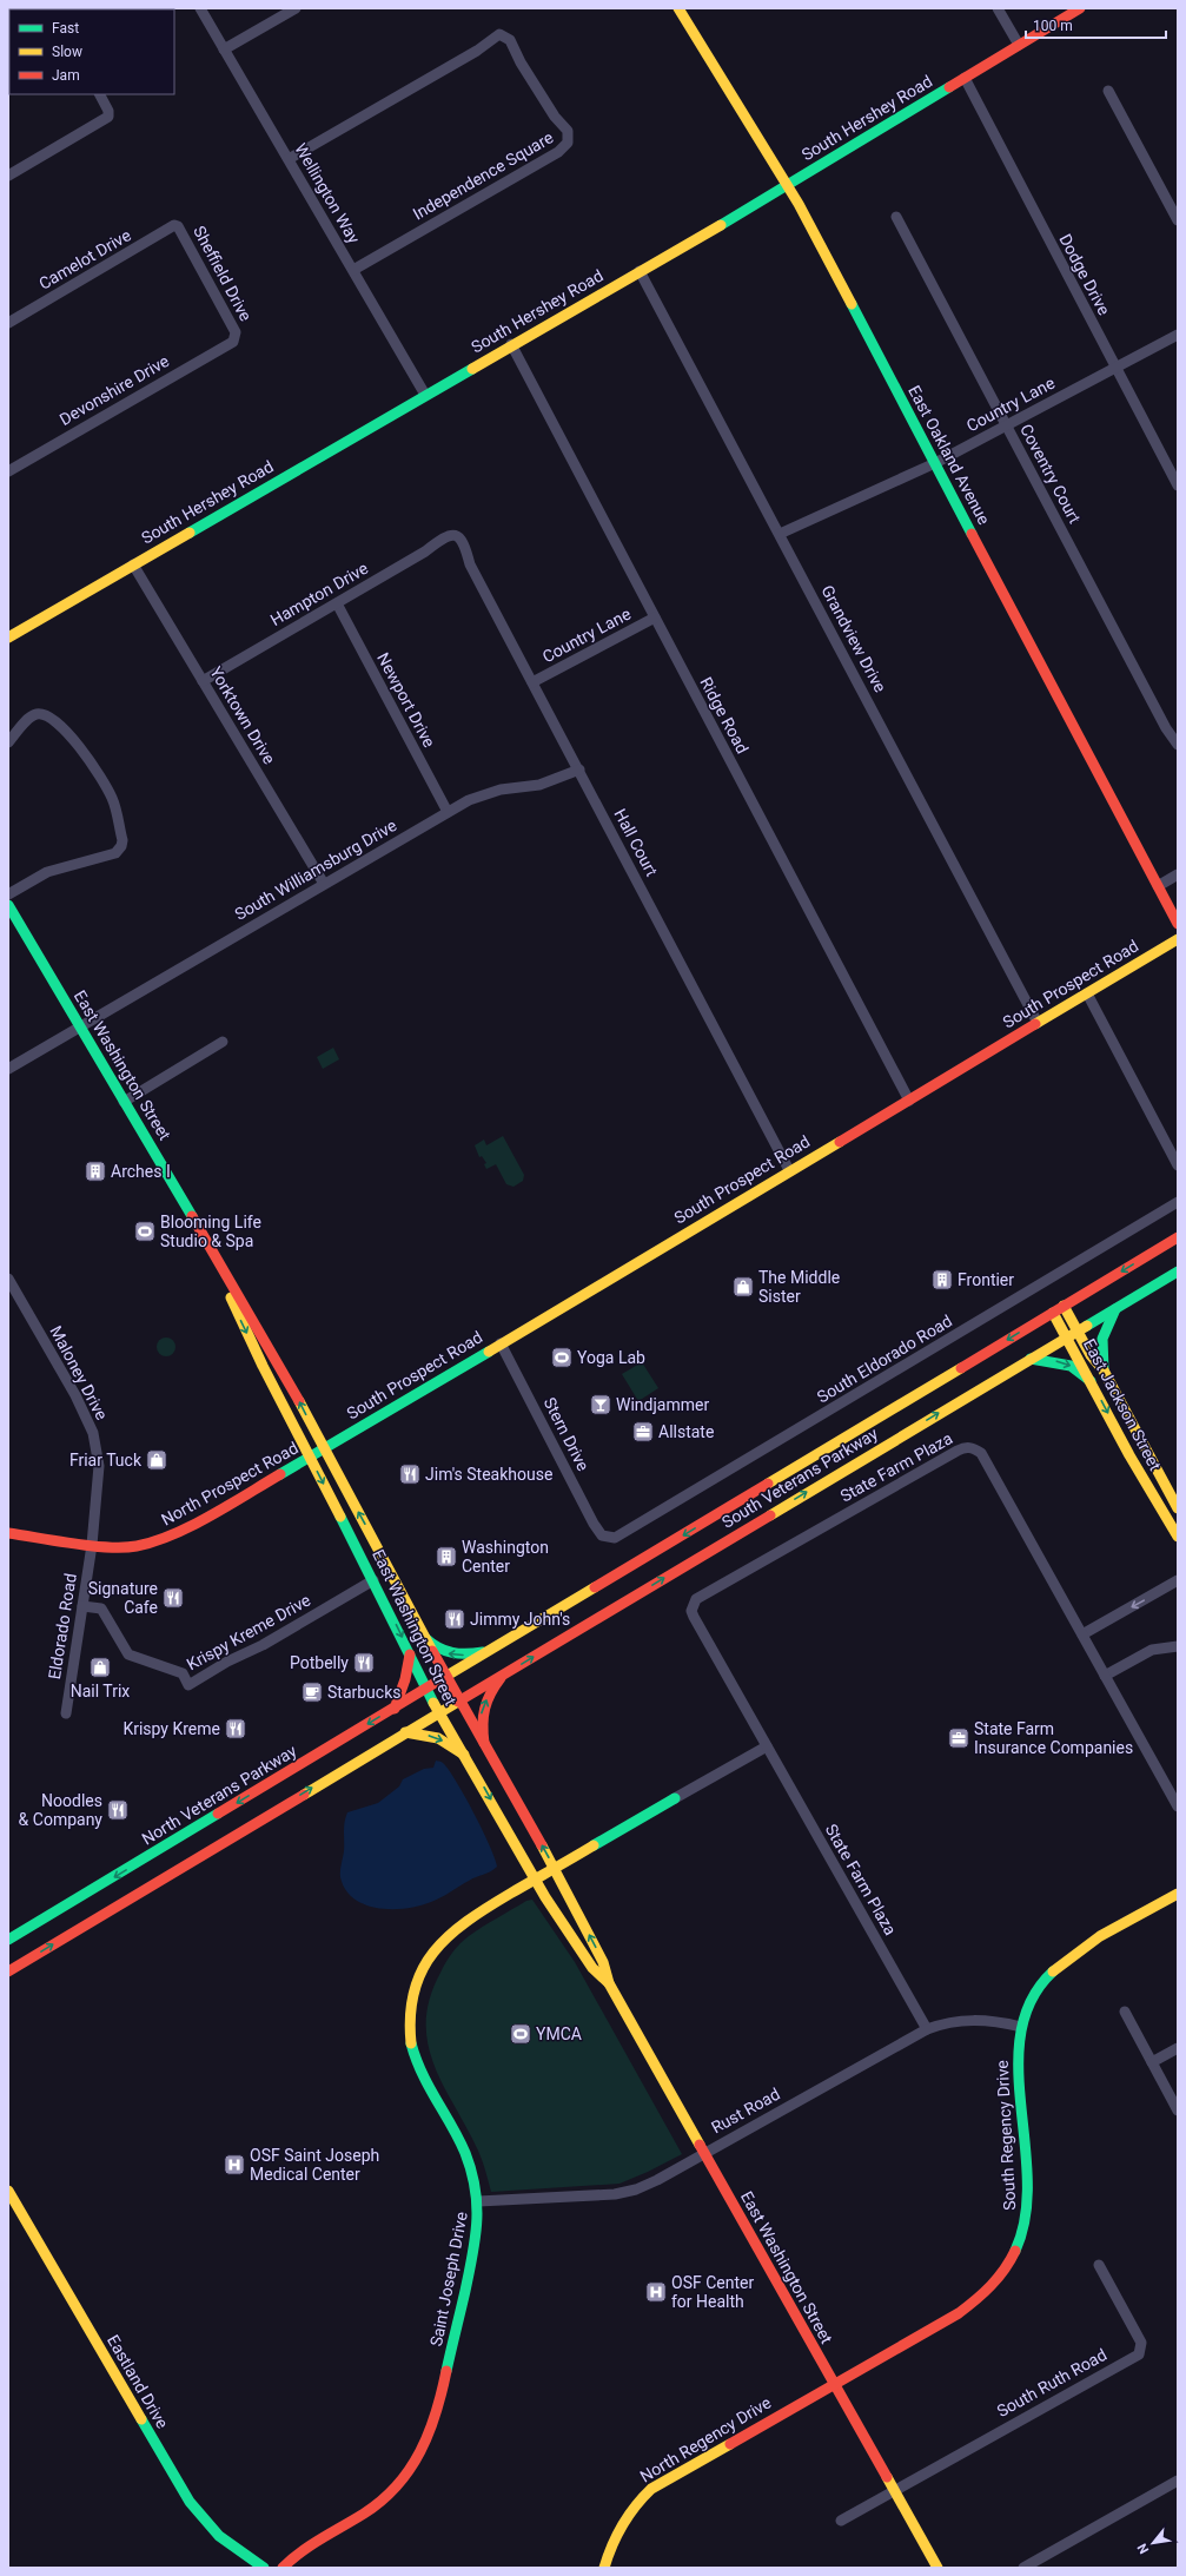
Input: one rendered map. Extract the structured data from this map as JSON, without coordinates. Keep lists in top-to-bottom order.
{
  "streets": {
    "main road": [
      "South Hershey Road",
      "East Oakland Avenue",
      "South Prospect Road",
      "East Washington Street",
      "East Jackson Street",
      "South Veterans Parkway",
      "North Prospect Road",
      "North Veterans Parkway",
      "South Regency Drive",
      "Saint Joseph Drive",
      "Eastland Drive",
      "North Regency Drive"
    ],
    "street": [
      "Independence Square",
      "Wellington Way",
      "Camelot Drive",
      "Sheffield Drive",
      "Dodge Drive",
      "Devonshire Drive",
      "Country Lane",
      "Coventry Court",
      "Hampton Drive",
      "Grandview Drive",
      "Newport Drive",
      "Yorktown Drive",
      "Ridge Road",
      "Hall Court",
      "South Williamsburg Drive",
      "South Eldorado Road",
      "Maloney Drive",
      "Stern Drive",
      "State Farm Plaza",
      "Eldorado Road",
      "Krispy Kreme Drive",
      "Rust Road",
      "South Ruth Road"
    ]
  },
  "crossings": [
    ["South Hershey Road", "Wellington Way"],
    ["South Hershey Road", "Dodge Drive"],
    ["South Hershey Road", "East Oakland Avenue"],
    ["South Hershey Road", "Grandview Drive"],
    ["South Hershey Road", "Yorktown Drive"],
    ["South Hershey Road", "Ridge Road"],
    ["Independence Square", "Wellington Way"],
    ["Camelot Drive", "Sheffield Drive"],
    ["Sheffield Drive", "Devonshire Drive"],
    ["Dodge Drive", "Country Lane"],
    ["Country Lane", "East Oakland Avenue"],
    ["Country Lane", "Coventry Court"],
    ["Country Lane", "Grandview Drive"],
    ["Country Lane", "Ridge Road"],
    ["Country Lane", "Hall Court"],
    ["Hampton Drive", "Newport Drive"],
    ["Hampton Drive", "Yorktown Drive"],
    ["Hampton Drive", "Hall Court"],
    ["Grandview Drive", "South Prospect Road"],
    ["Newport Drive", "South Williamsburg Drive"],
    ["Yorktown Drive", "South Williamsburg Drive"],
    ["Ridge Road", "South Prospect Road"],
    ["Hall Court", "South Williamsburg Drive"],
    ["Hall Court", "South Prospect Road"],
    ["South Williamsburg Drive", "East Washington Street"],
    ["South Prospect Road", "East Washington Street"],
    ["South Prospect Road", "Stern Drive"],
    ["South Prospect Road", "North Prospect Road"],
    ["East Washington Street", "South Veterans Parkway"],
    ["East Washington Street", "North Prospect Road"],
    ["East Washington Street", "Krispy Kreme Drive"],
    ["East Washington Street", "North Veterans Parkway"],
    ["East Washington Street", "Rust Road"],
    ["East Washington Street", "South Regency Drive"],
    ["East Washington Street", "Saint Joseph Drive"],
    ["East Washington Street", "South Ruth Road"],
    ["East Washington Street", "North Regency Drive"],
    ["South Eldorado Road", "Stern Drive"],
    ["Maloney Drive", "North Prospect Road"],
    ["Maloney Drive", "Eldorado Road"],
    ["East Jackson Street", "South Veterans Parkway"],
    ["State Farm Plaza", "Rust Road"],
    ["South Veterans Parkway", "North Veterans Parkway"],
    ["North Prospect Road", "Eldorado Road"],
    ["Eldorado Road", "Krispy Kreme Drive"],
    ["Rust Road", "South Regency Drive"],
    ["Rust Road", "Saint Joseph Drive"],
    ["South Regency Drive", "North Regency Drive"]
  ],
  "places": {
    "building": ["Arches I", "Frontier", "Washington Center"],
    "sports": ["Blooming Life Studio & Spa", "Yoga Lab", "YMCA"],
    "shop": ["The Middle Sister", "Friar Tuck", "Nail Trix"],
    "bar": ["Windjammer"],
    "office": ["Allstate", "State Farm Insurance Companies"],
    "restaurant": [
      "Jim's Steakhouse",
      "Signature Cafe",
      "Jimmy John's",
      "Potbelly",
      "Krispy Kreme",
      "Noodles & Company"
    ],
    "cafe": ["Starbucks"],
    "hospital": ["OSF Saint Joseph Medical Center", "OSF Center for Health"]
  },
  "legend": ["Fast", "Slow", "Jam"],
  "scale_bar": "100 m",
  "north": "bottom left"
}
